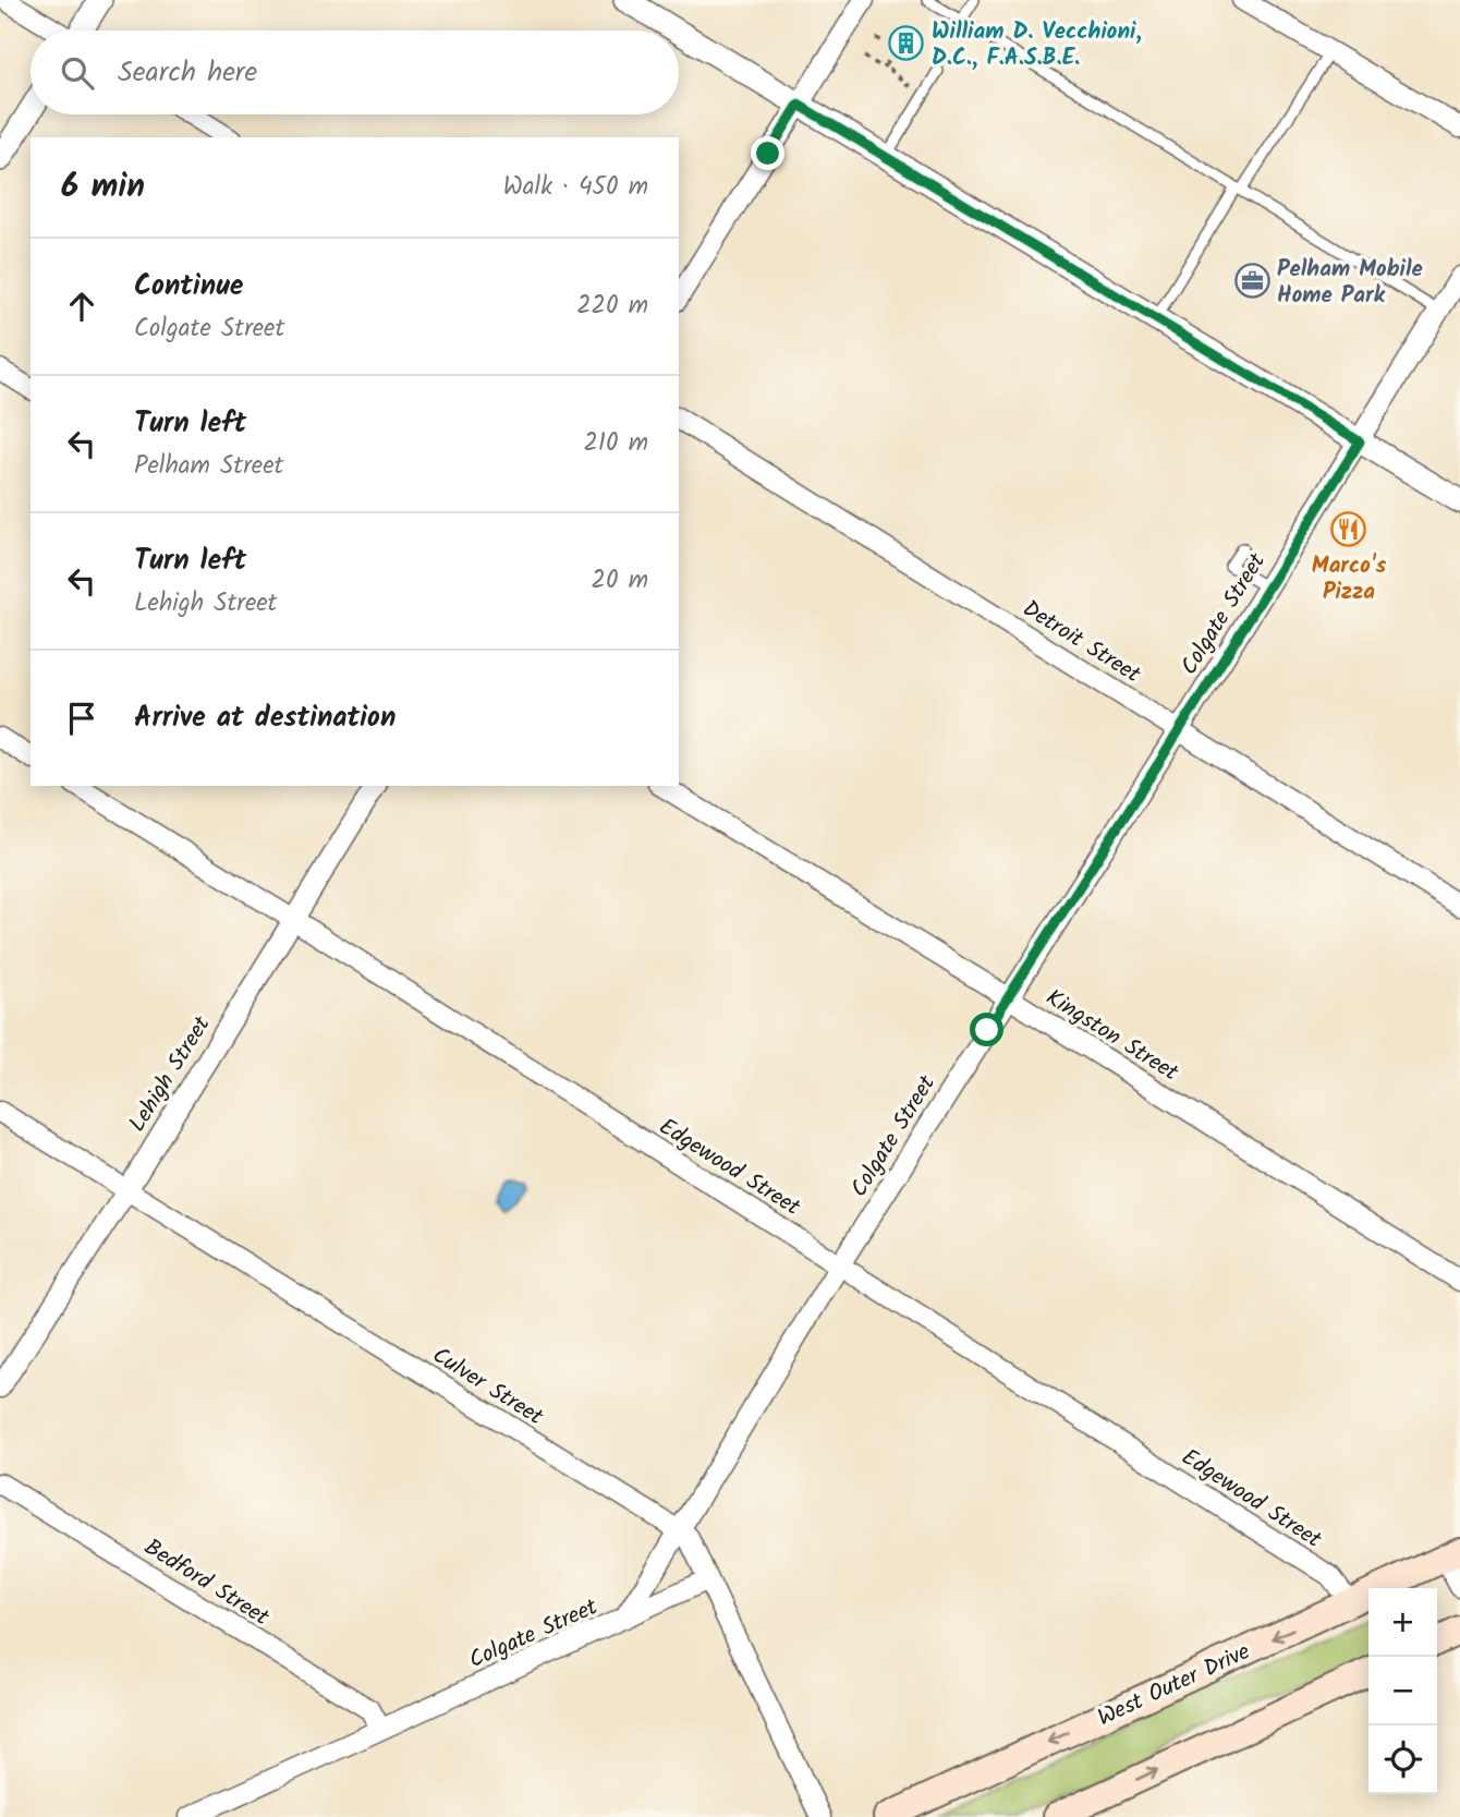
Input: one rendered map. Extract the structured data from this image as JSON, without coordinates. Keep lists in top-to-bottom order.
{
  "streets": {
    "main road": ["West Outer Drive"],
    "street": [
      "Colgate Street",
      "Detroit Street",
      "Kingston Street",
      "Lehigh Street",
      "Edgewood Street",
      "Culver Street",
      "Bedford Street"
    ]
  },
  "crossings": [
    ["Colgate Street", "Detroit Street"],
    ["Colgate Street", "Kingston Street"],
    ["Colgate Street", "Edgewood Street"],
    ["Colgate Street", "Culver Street"],
    ["Colgate Street", "Bedford Street"],
    ["Lehigh Street", "Edgewood Street"],
    ["Lehigh Street", "Culver Street"],
    ["Edgewood Street", "West Outer Drive"]
  ],
  "places": {
    "building": ["William D. Vecchioni, D.C., F.A.S.B.E."],
    "office": ["Pelham Mobile Home Park"],
    "restaurant": ["Marco's Pizza"]
  },
  "page": {
    "search": "Search here",
    "heading": ["6 min", "Walk · 450 m"],
    "list": [
      ["Continue", "Colgate Street", "220 m"],
      ["Turn left", "Pelham Street", "210 m"],
      ["Turn left", "Lehigh Street", "20 m"],
      "Arrive at destination"
    ],
    "map_buttons": ["+", "−"]
  }
}
